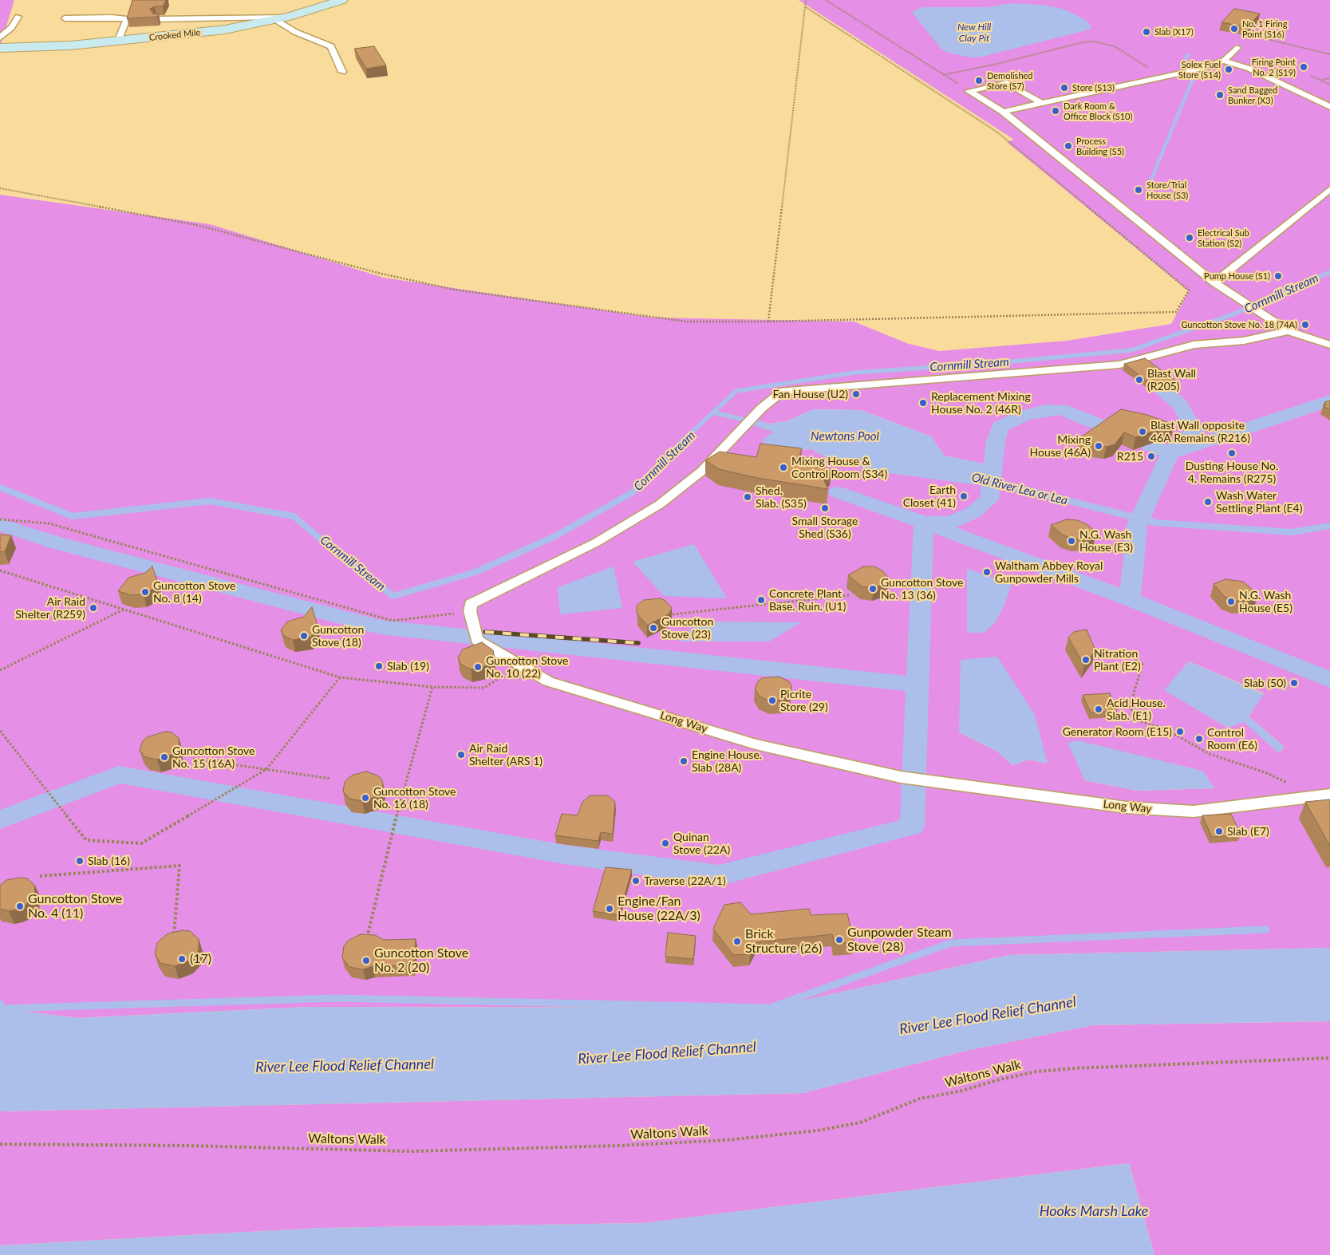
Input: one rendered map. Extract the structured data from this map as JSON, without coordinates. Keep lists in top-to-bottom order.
{
  "streets": {
    "main road": ["Crooked Mile"],
    "lane": ["Long Way"],
    "path": ["Waltons Walk"]
  },
  "water": [
    "New Hill Clay Pit",
    "Cornmill Stream",
    "Newtons Pool",
    "Old River Lea or Lea",
    "River Lee Flood Relief Channel",
    "Hooks Marsh Lake"
  ],
  "places": [
    "No. 1 Firing Point (S16)",
    "Slab (X17)",
    "Firing Point No. 2 (S19)",
    "Solex Fuel Store (S14)",
    "Demolished Store (S7)",
    "Store (S13)",
    "Sand Bagged Bunker (X3)",
    "Dark Room & Office Block (S10)",
    "Process Building (S5)",
    "Store/Trial House (S3)",
    "Electrical Sub Station (S2)",
    "Pump House (S1)",
    "Guncotton Stove No. 18 (74A)",
    "Blast Wall (R205)",
    "Fan House (U2)",
    "Replacement Mixing House No. 2 (46R)",
    "Blast Wall opposite 46A Remains (R216)",
    "Mixing House (46A)",
    "Dusting House No. 4. Remains (R275)",
    "R215",
    "Mixing House & Control Room (S34)",
    "Earth Closet (41)",
    "Shed. Slab. (S35)",
    "Wash Water Settling Plant (E4)",
    "Small Storage Shed (S36)",
    "N.G. Wash House (E3)",
    "Waltham Abbey Royal Gunpowder Mills",
    "Guncotton Stove No. 13 (36)",
    "Guncotton Stove No. 8 (14)",
    "Concrete Plant Base. Ruin. (U1)",
    "N.G. Wash House (E5)",
    "Air Raid Shelter (R259)",
    "Guncotton Stove (23)",
    "Guncotton Stove (18)",
    "Nitration Plant (E2)",
    "Slab (19)",
    "Guncotton Stove No. 10 (22)",
    "Slab (50)",
    "Picrite Store (29)",
    "Acid House. Slab. (E1)",
    "Generator Room (E15)",
    "Control Room (E6)",
    "Air Raid Shelter (ARS 1)",
    "Guncotton Stove No. 15 (16A)",
    "Engine House. Slab (28A)",
    "Guncotton Stove No. 16 (18)",
    "Slab (E7)",
    "Quinan Stove (22A)",
    "Slab (16)",
    "Traverse (22A/1)",
    "Guncotton Stove No. 4 (11)",
    "Engine/Fan House (22A/3)",
    "Gunpowder Steam Stove (28)",
    "Brick Structure (26)",
    "(17)",
    "Guncotton Stove No. 2 (20)"
  ]
}
